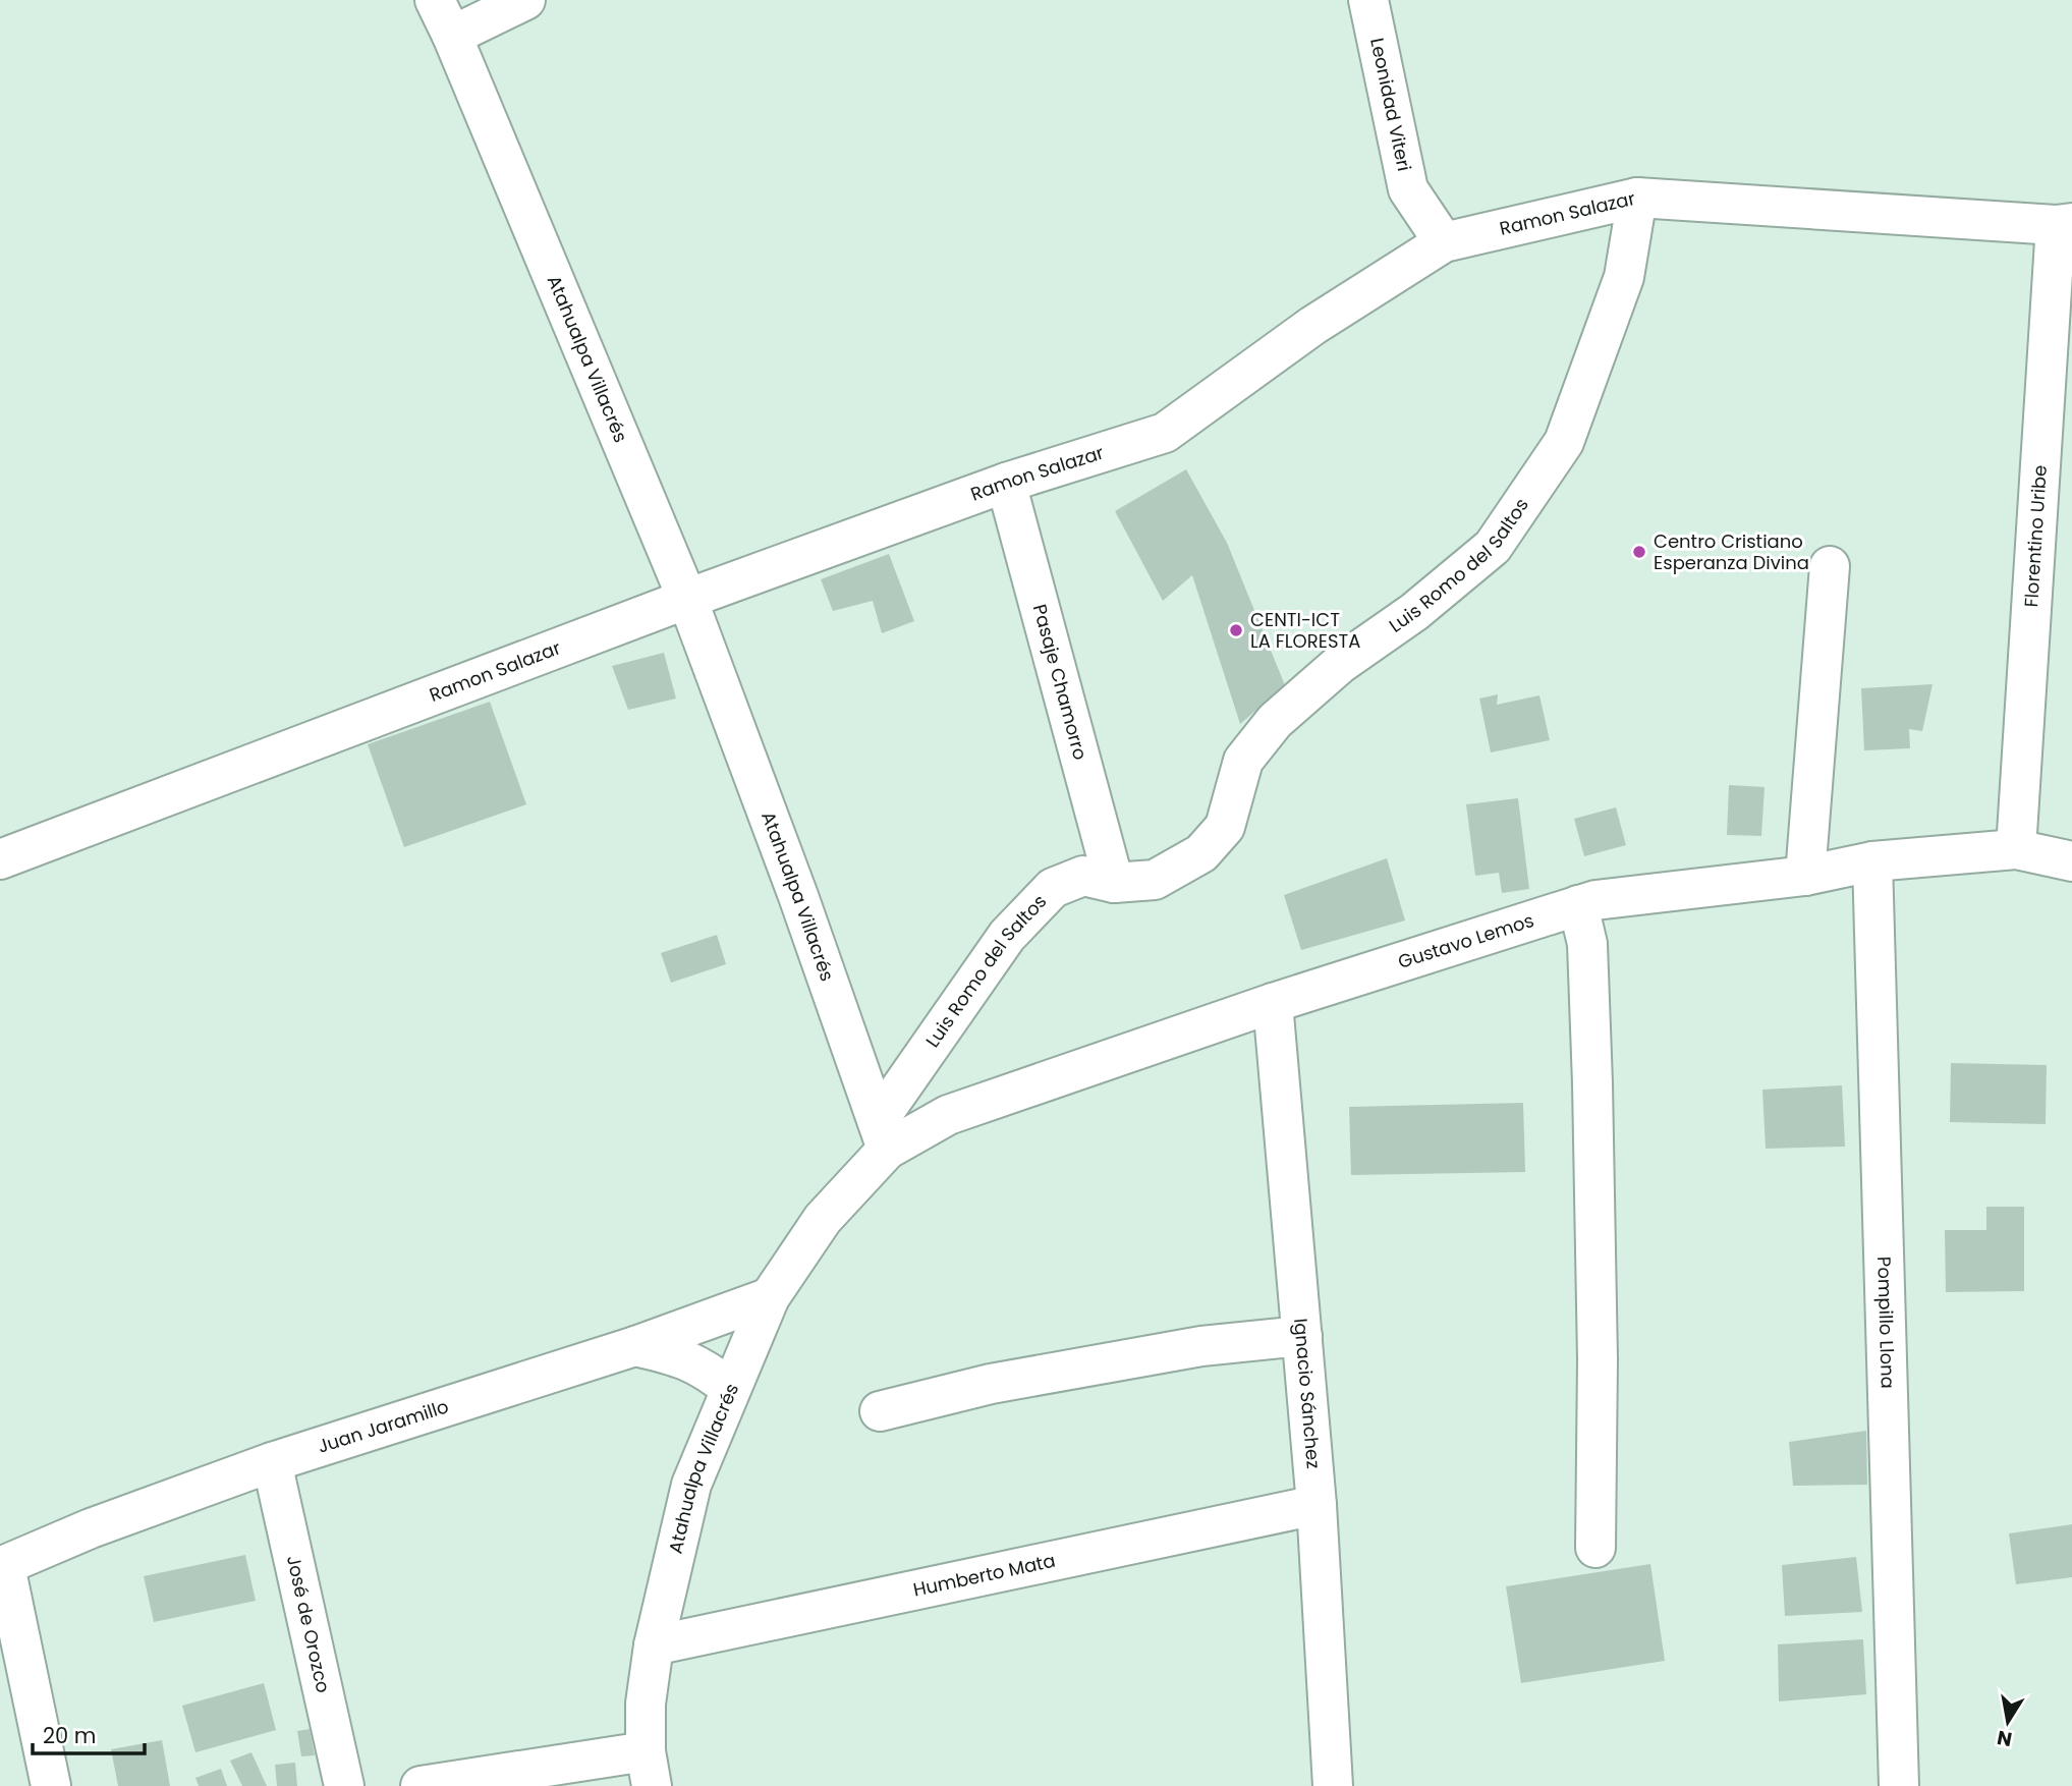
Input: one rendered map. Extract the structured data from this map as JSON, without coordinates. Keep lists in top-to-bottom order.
{
  "streets": {
    "street": [
      "Leonidad Viteri",
      "Ramon Salazar",
      "Atahualpa Villacrés",
      "Florentino Uribe",
      "Luis Romo del Saltos",
      "Pasaje Chamorro",
      "Gustavo Lemos",
      "Pompillo Llona",
      "Ignacio Sánchez",
      "Juan Jaramillo",
      "Humberto Mata",
      "José de Orozco"
    ]
  },
  "crossings": [
    ["Leonidad Viteri", "Ramon Salazar"],
    ["Ramon Salazar", "Atahualpa Villacrés"],
    ["Ramon Salazar", "Florentino Uribe"],
    ["Ramon Salazar", "Luis Romo del Saltos"],
    ["Ramon Salazar", "Pasaje Chamorro"],
    ["Atahualpa Villacrés", "Luis Romo del Saltos"],
    ["Atahualpa Villacrés", "Gustavo Lemos"],
    ["Atahualpa Villacrés", "Juan Jaramillo"],
    ["Atahualpa Villacrés", "Humberto Mata"],
    ["Florentino Uribe", "Gustavo Lemos"],
    ["Luis Romo del Saltos", "Pasaje Chamorro"],
    ["Luis Romo del Saltos", "Gustavo Lemos"],
    ["Gustavo Lemos", "Pompillo Llona"],
    ["Gustavo Lemos", "Ignacio Sánchez"],
    ["Ignacio Sánchez", "Humberto Mata"],
    ["Juan Jaramillo", "José de Orozco"]
  ],
  "places": ["Centro Cristiano Esperanza Divina", "CENTI-ICT LA FLORESTA"],
  "scale_bar": "20 m",
  "north": "bottom"
}
